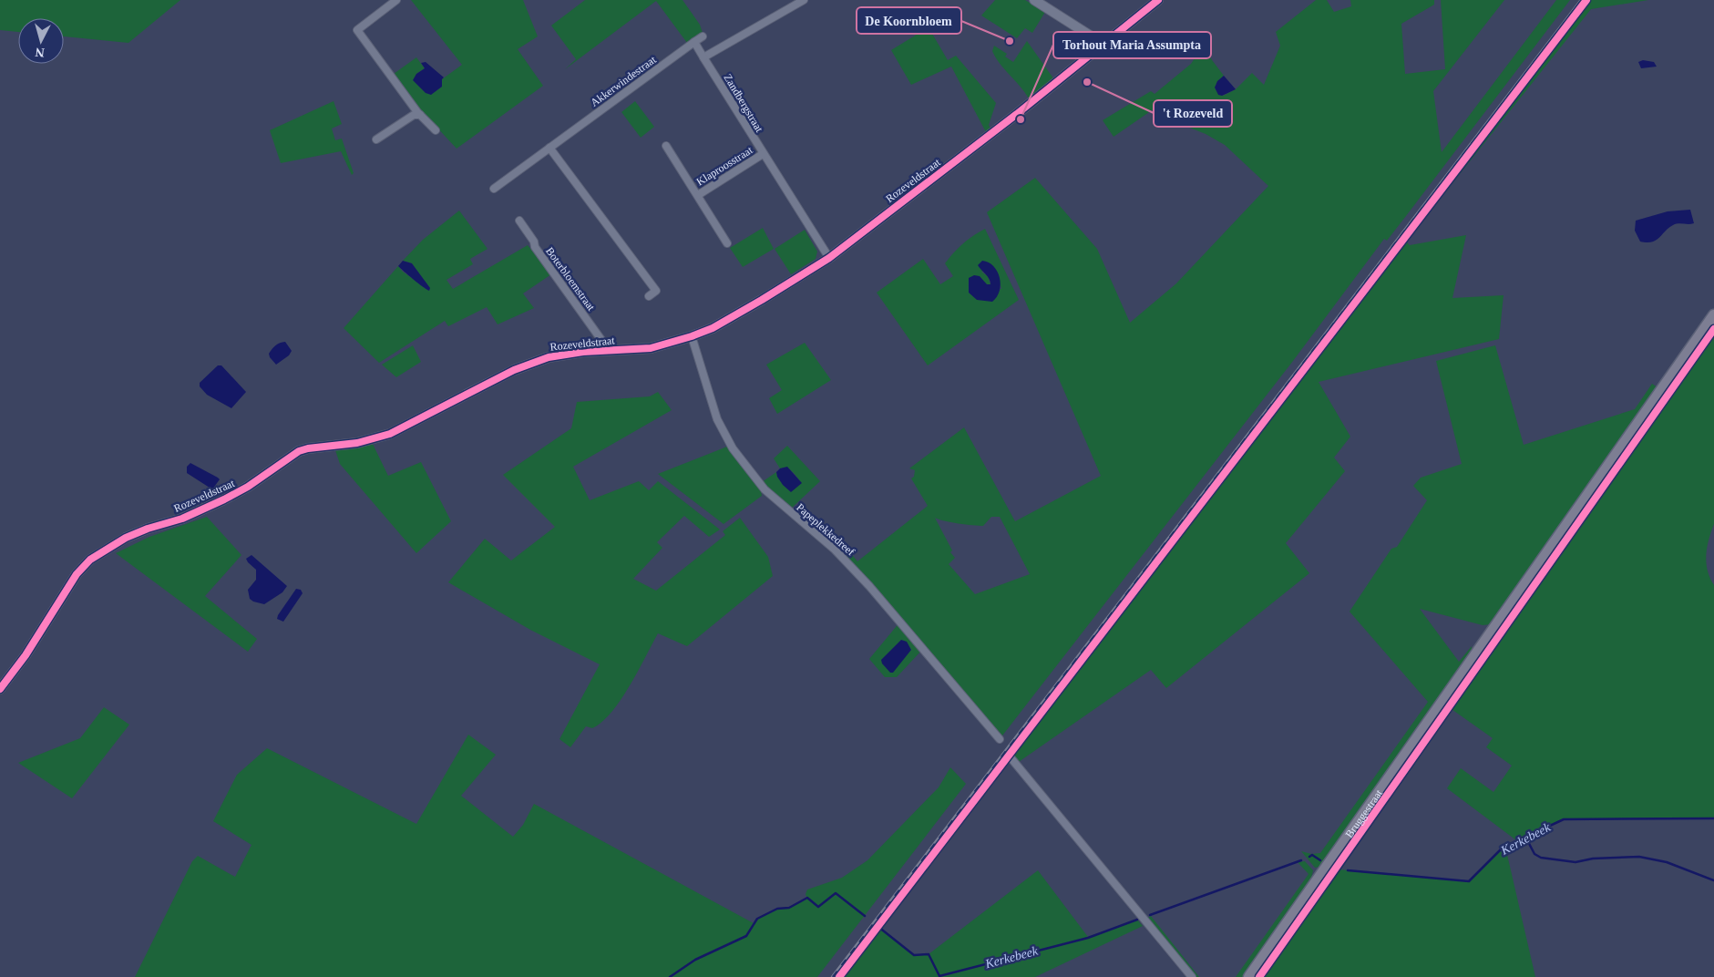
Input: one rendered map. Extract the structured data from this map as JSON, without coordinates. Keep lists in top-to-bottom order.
{
  "streets": {
    "main road": ["Bruggestraat"],
    "street": [
      "Akkerwindestraat",
      "Zandbergstraat",
      "Klaproosstraat",
      "Rozeveldstraat",
      "Boterbloemstraat",
      "Papeplekkedreef"
    ]
  },
  "crossings": [
    ["Zandbergstraat", "Klaproosstraat"],
    ["Zandbergstraat", "Rozeveldstraat"],
    ["Rozeveldstraat", "Boterbloemstraat"],
    ["Rozeveldstraat", "Papeplekkedreef"]
  ],
  "water": ["Kerkebeek"],
  "places": ["De Koornbloem", "'t Rozeveld", "Torhout Maria Assumpta"],
  "north": "bottom"
}
